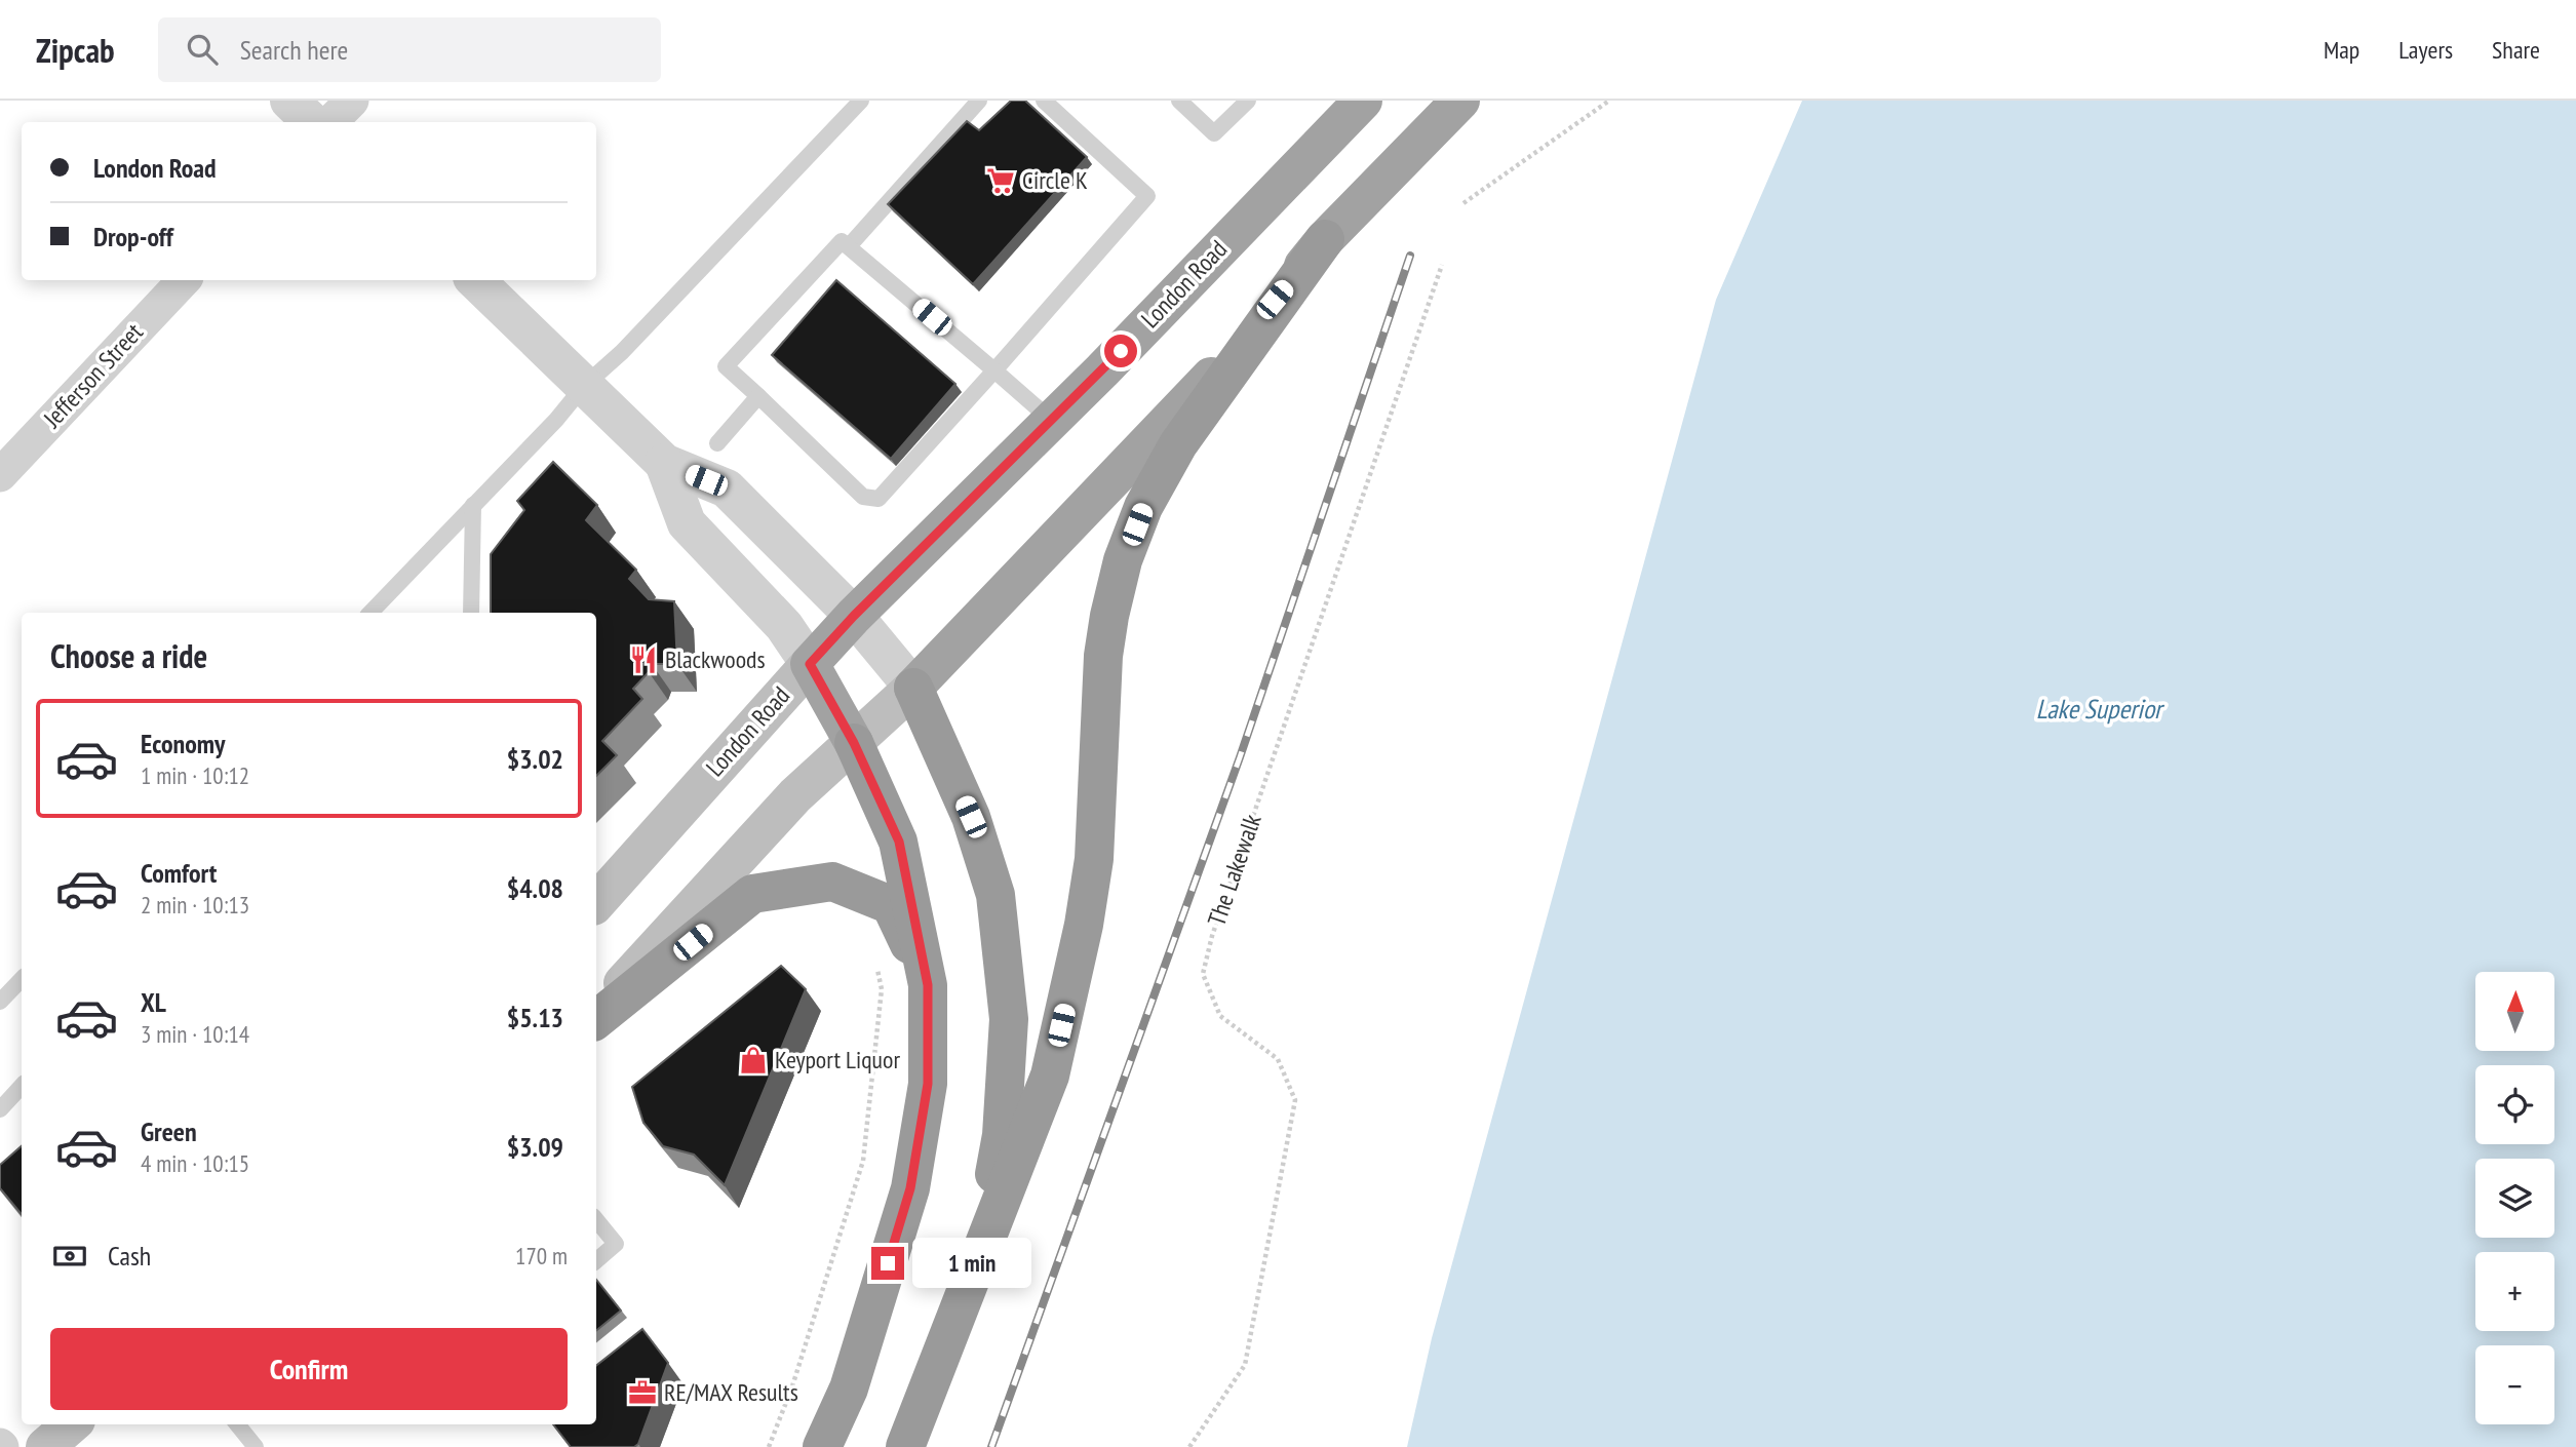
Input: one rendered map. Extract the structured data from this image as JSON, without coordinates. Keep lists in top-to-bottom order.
{
  "streets": {
    "highway": ["London Road"],
    "street": ["Jefferson Street"],
    "path": ["The Lakewalk"]
  },
  "water": ["Lake Superior"],
  "places": {
    "supermarket": ["Circle K"],
    "restaurant": ["Blackwoods"],
    "shop": ["Keyport Liquor"],
    "office": ["RE/MAX Results"]
  },
  "north": "top",
  "page": {
    "header": "Zipcab",
    "search": "Search here",
    "nav": ["Map", "Layers", "Share"],
    "banner": ["London Road", "Drop-off"],
    "heading": "Choose a ride",
    "list": [
      {
        "name": "Economy",
        "note": "1 min · 10:12",
        "value": "$3.02"
      },
      {
        "name": "Comfort",
        "note": "2 min · 10:13",
        "value": "$4.08"
      },
      {
        "name": "XL",
        "note": "3 min · 10:14",
        "value": "$5.13"
      },
      {
        "name": "Green",
        "note": "4 min · 10:15",
        "value": "$3.09"
      }
    ],
    "map_buttons": ["+", "−"],
    "pay": ["Cash", "170 m"],
    "bubble": "1 min",
    "buttons": "Confirm"
  }
}
